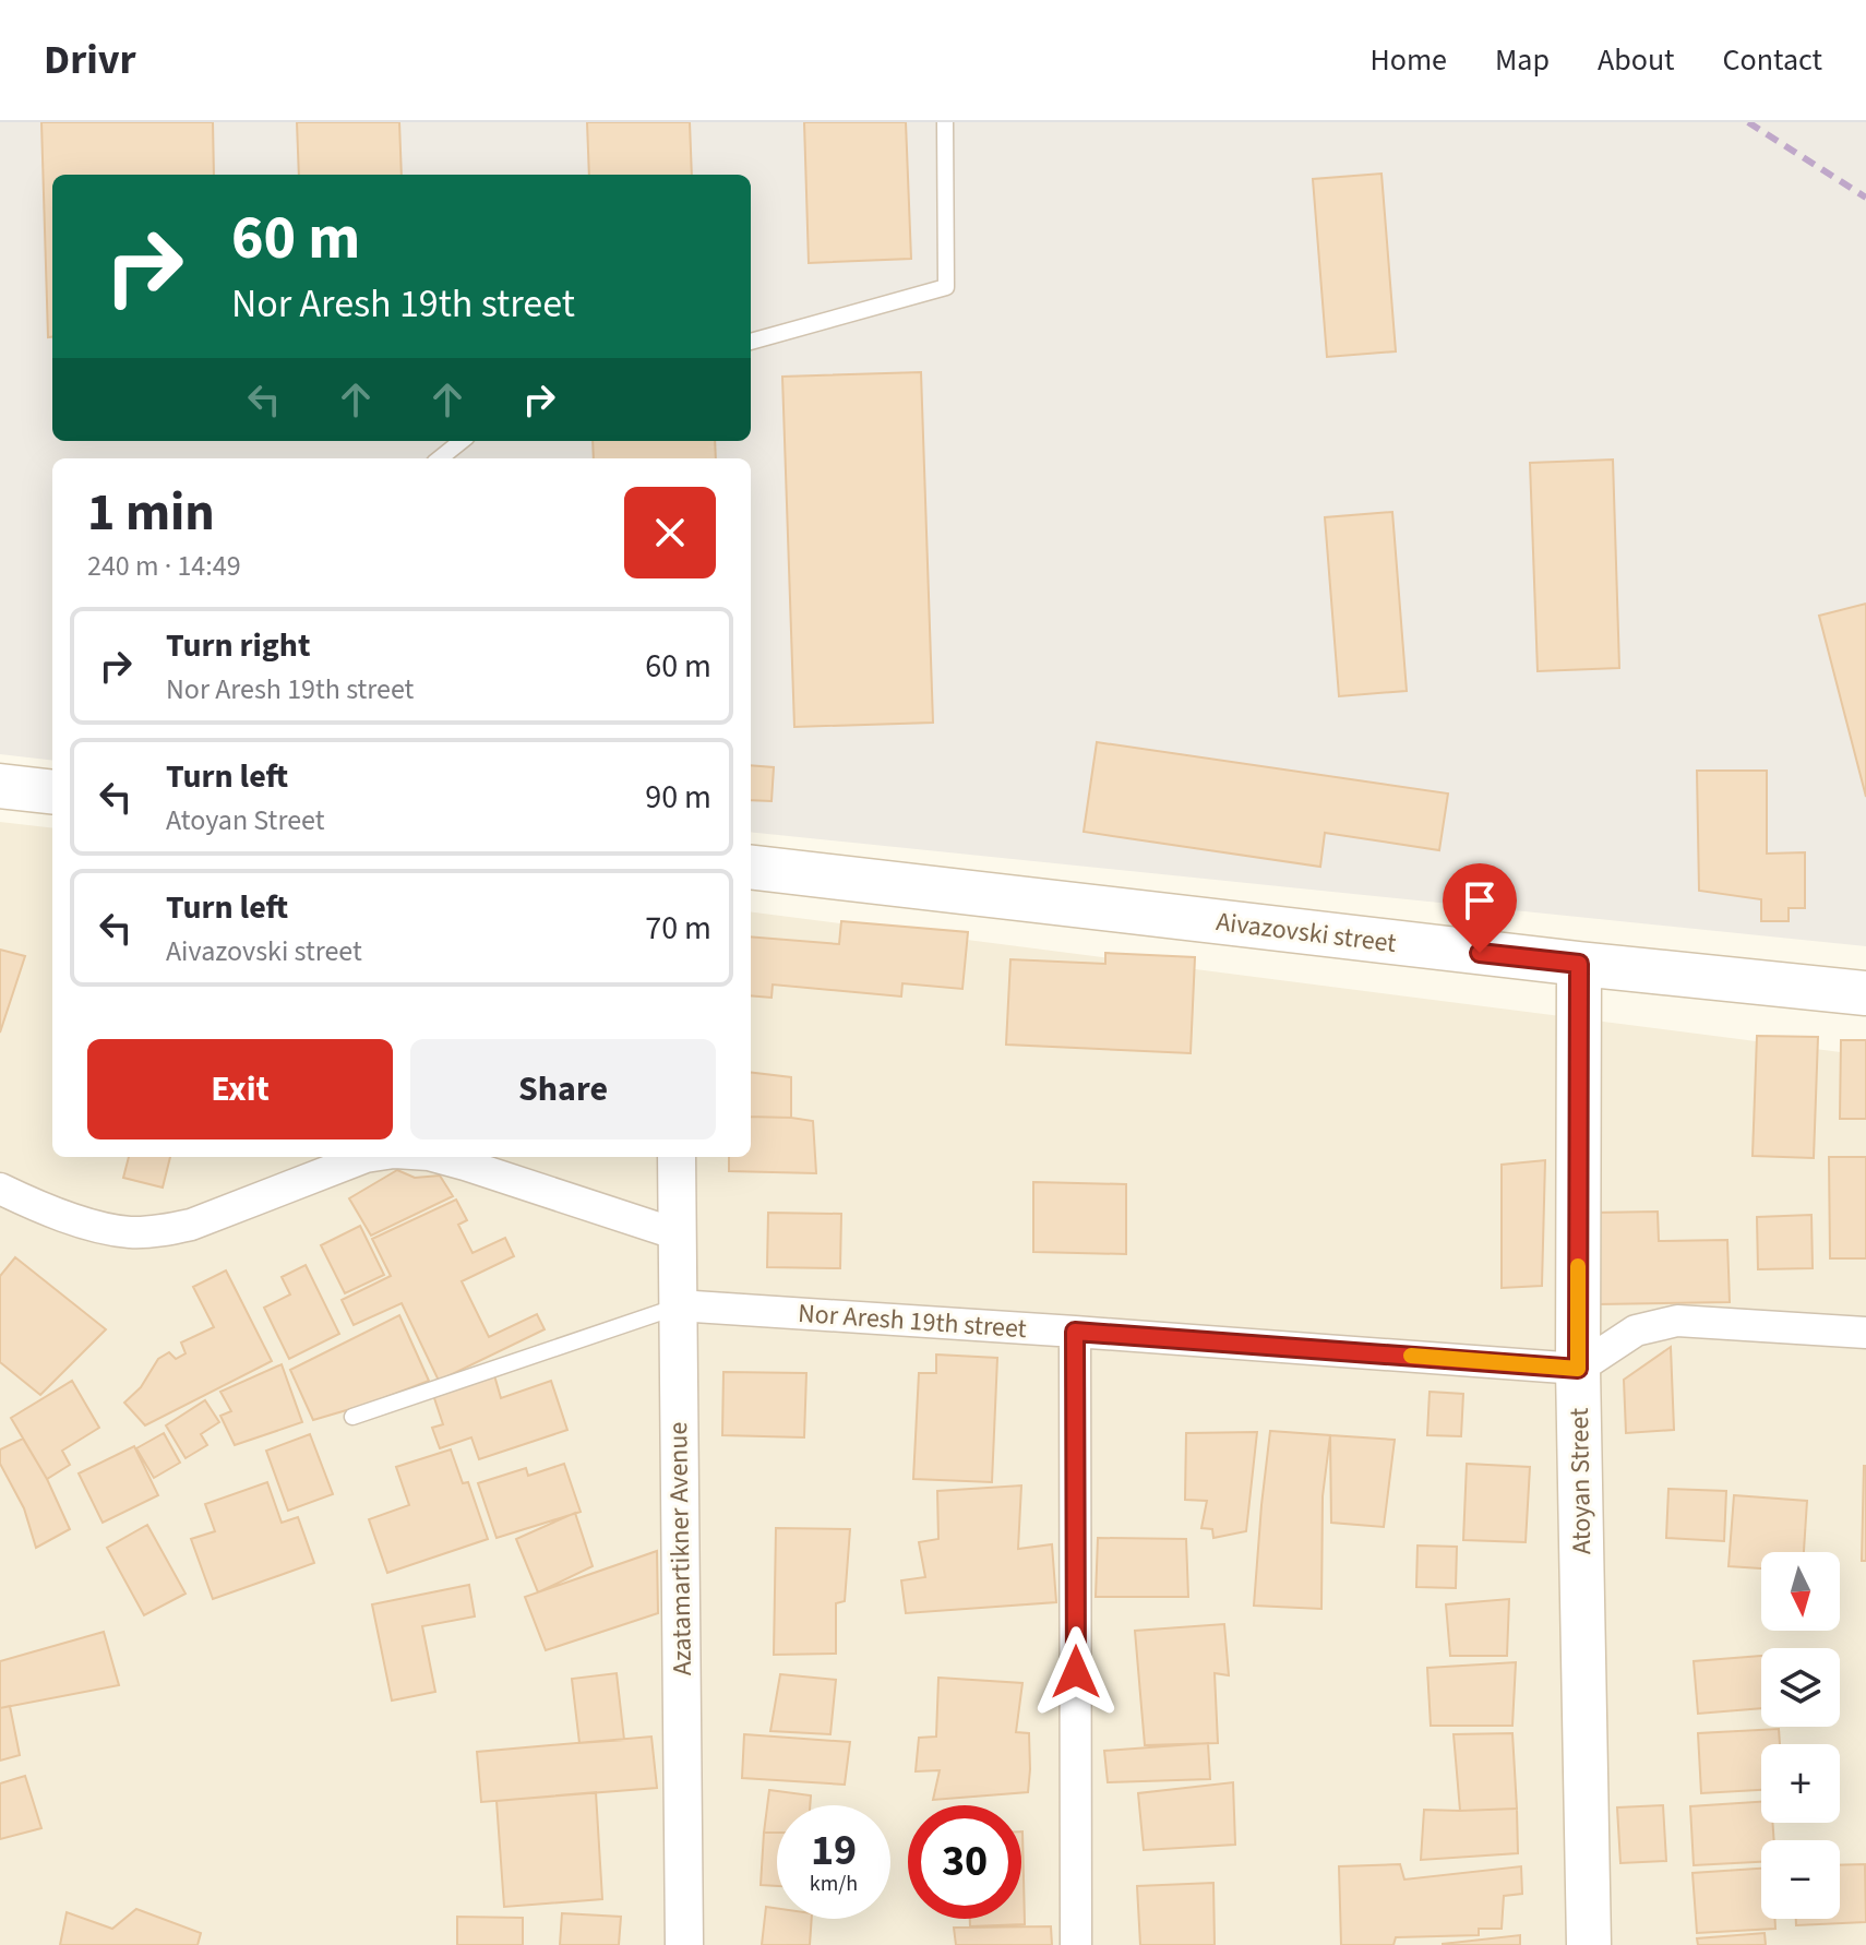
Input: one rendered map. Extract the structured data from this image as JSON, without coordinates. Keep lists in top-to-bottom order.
{
  "streets": {
    "main road": ["Aivazovski street", "Atoyan Street"],
    "street": ["Nor Aresh 19th street", "Azatamartikner Avenue"]
  },
  "crossings": [
    ["Aivazovski street", "Atoyan Street"],
    ["Nor Aresh 19th street", "Atoyan Street"],
    ["Nor Aresh 19th street", "Azatamartikner Avenue"]
  ],
  "north": "bottom",
  "page": {
    "header": "Drivr",
    "nav": [
      "Home",
      "Map",
      "About",
      "Contact"
    ],
    "turn": ["60 m", "Nor Aresh 19th street"],
    "heading": ["1 min", "240 m · 14:49"],
    "list": [
      {
        "name": "Turn right",
        "note": "Nor Aresh 19th street",
        "value": "60 m"
      },
      {
        "name": "Turn left",
        "note": "Atoyan Street",
        "value": "90 m"
      },
      {
        "name": "Turn left",
        "note": "Aivazovski street",
        "value": "70 m"
      }
    ],
    "buttons": ["Exit", "Share"],
    "map_buttons": ["+", "−"],
    "speed": "19 km/h",
    "limit": "30"
  }
}
